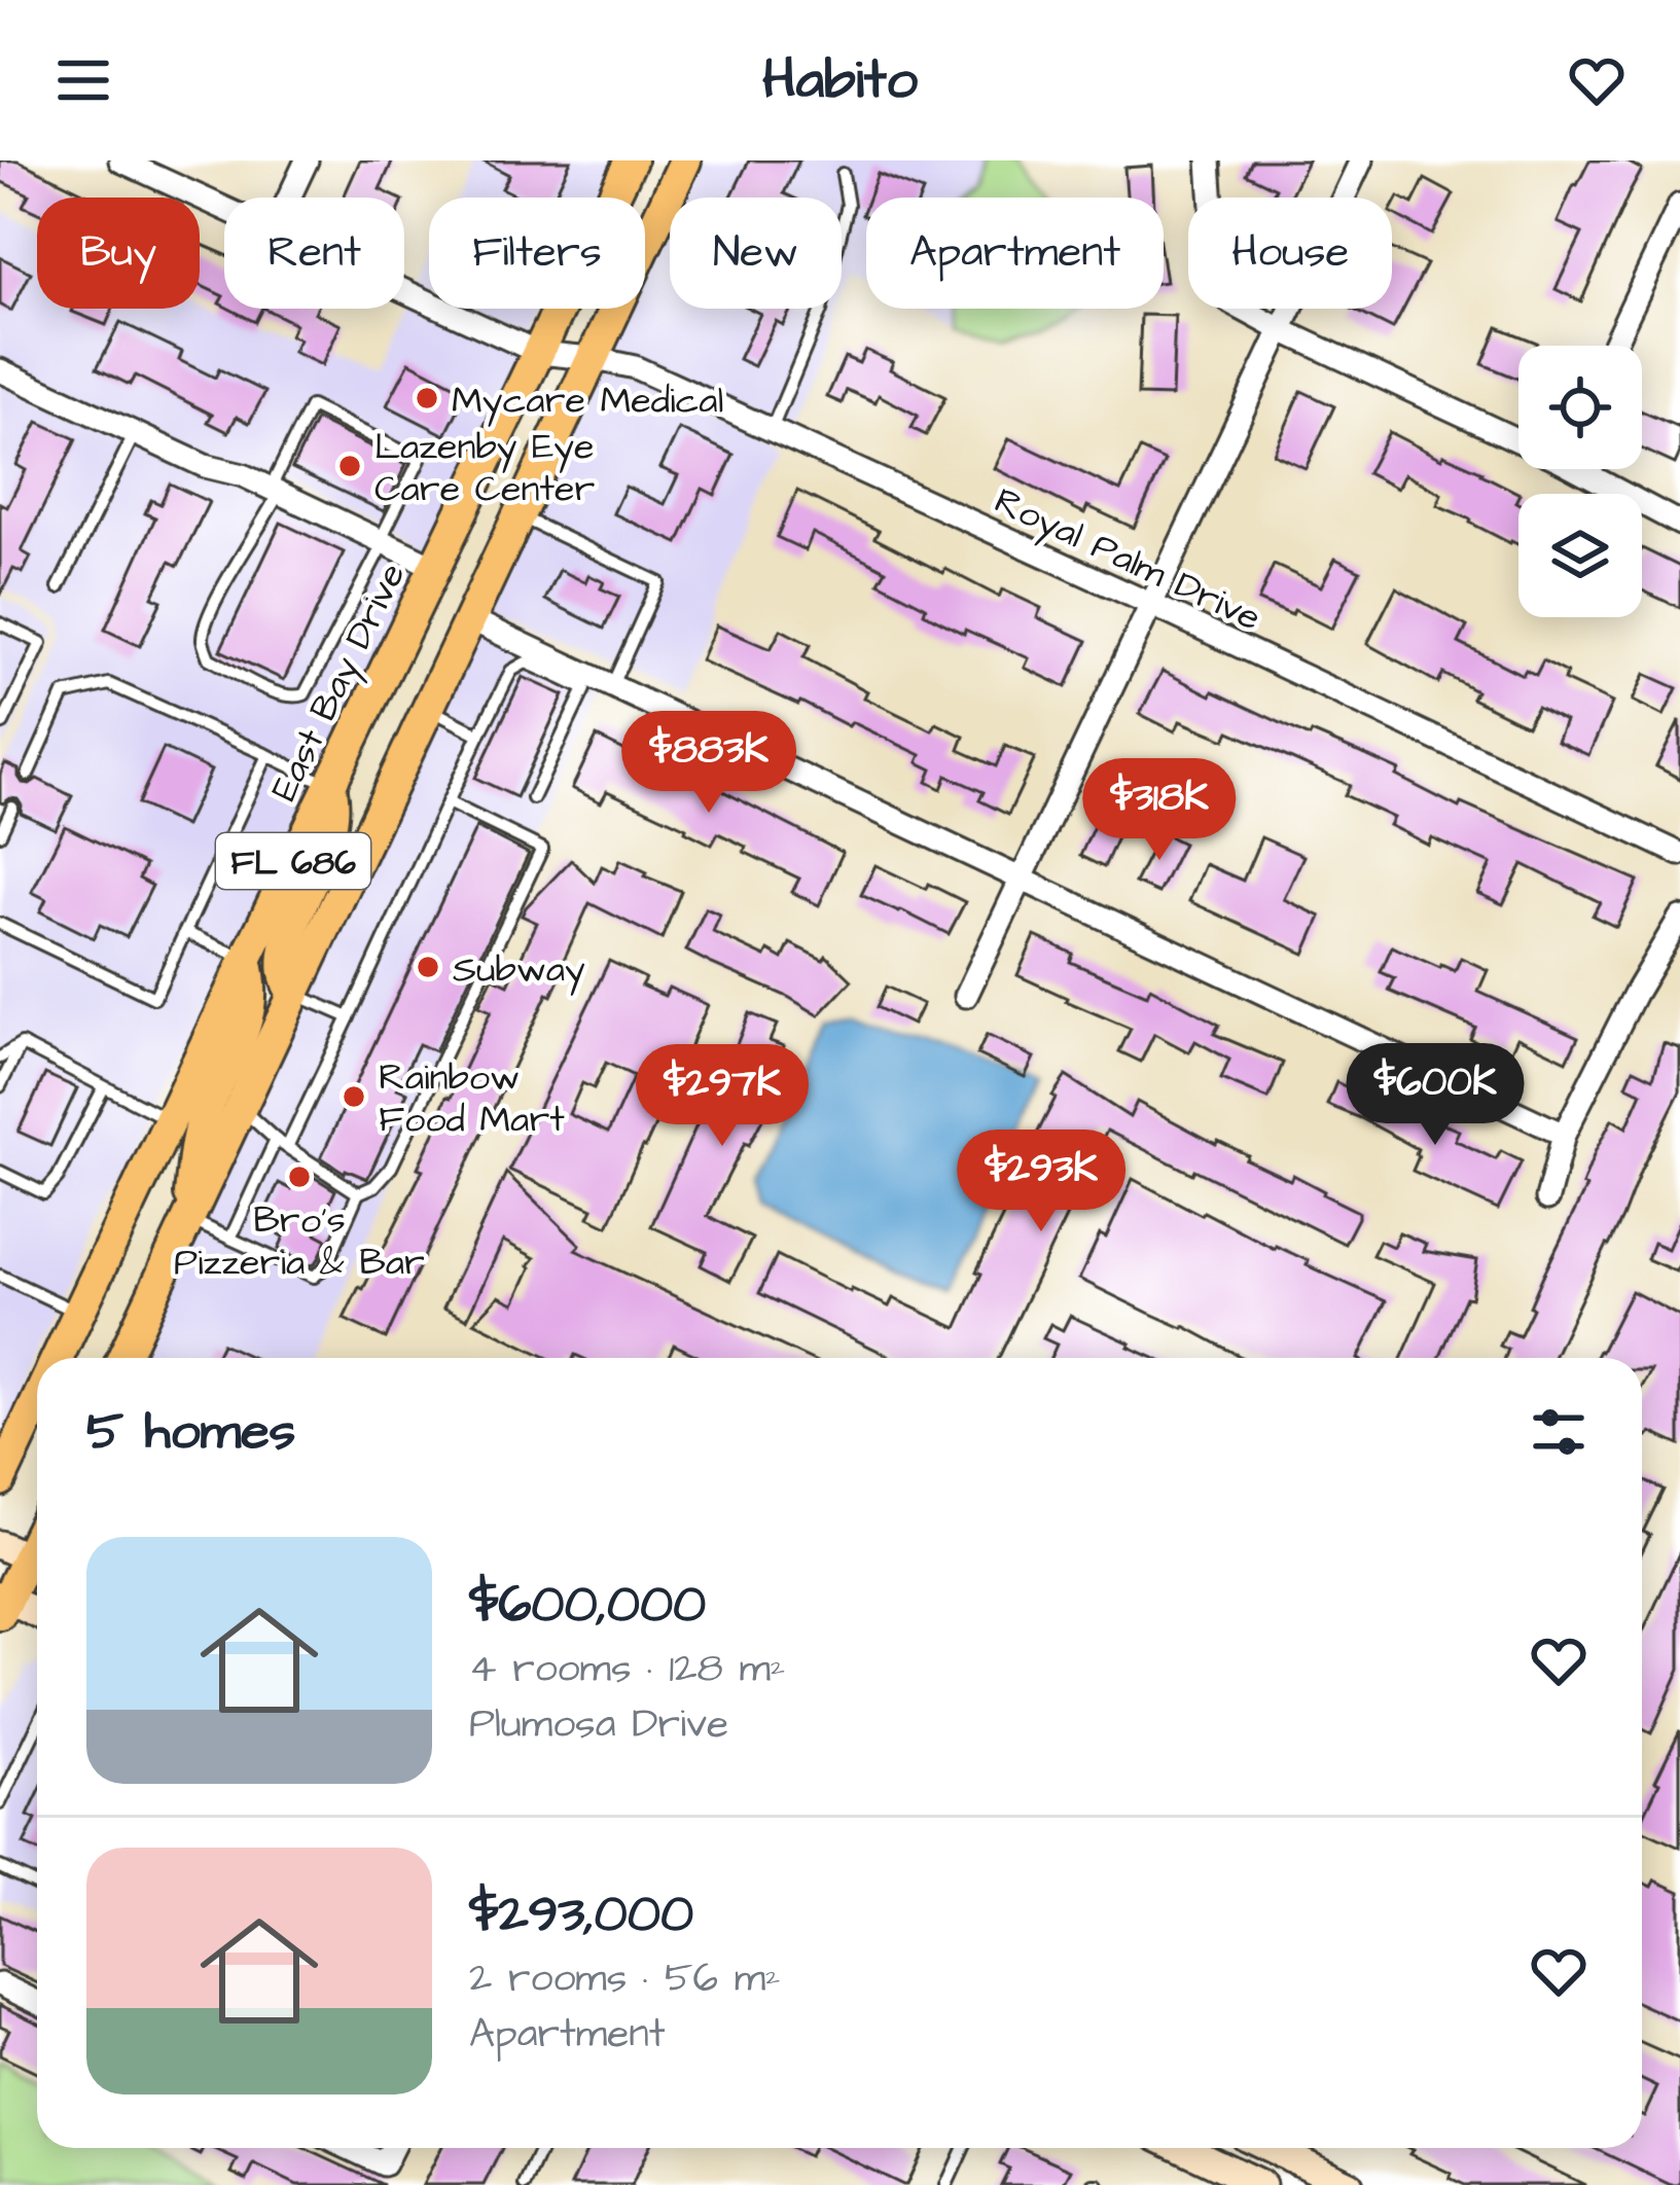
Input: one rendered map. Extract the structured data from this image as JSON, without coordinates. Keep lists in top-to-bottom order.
{
  "streets": {
    "main road": ["East Bay Drive", "FL 686"],
    "street": ["Royal Palm Drive"]
  },
  "crossings": [
    ["Royal Palm Drive", "East Bay Drive"],
    ["Royal Palm Drive", "FL 686"]
  ],
  "places": [
    "Mycare Medical",
    "Lazenby Eye Care Center",
    "Subway",
    "Rainbow Food Mart",
    "Bro's Pizzeria & Bar"
  ],
  "page": {
    "header": "Habito",
    "chip": [
      "Buy",
      "Rent",
      "Filters",
      "New",
      "Apartment",
      "House"
    ],
    "price": [
      "$883K",
      "$318K",
      "$600K",
      "$297K",
      "$293K"
    ],
    "heading": "5 homes",
    "list": [
      {
        "name": "$600,000",
        "note": "4 rooms · 128 m² · Plumosa Drive"
      },
      {
        "name": "$293,000",
        "note": "2 rooms · 56 m² · Apartment"
      }
    ]
  }
}
